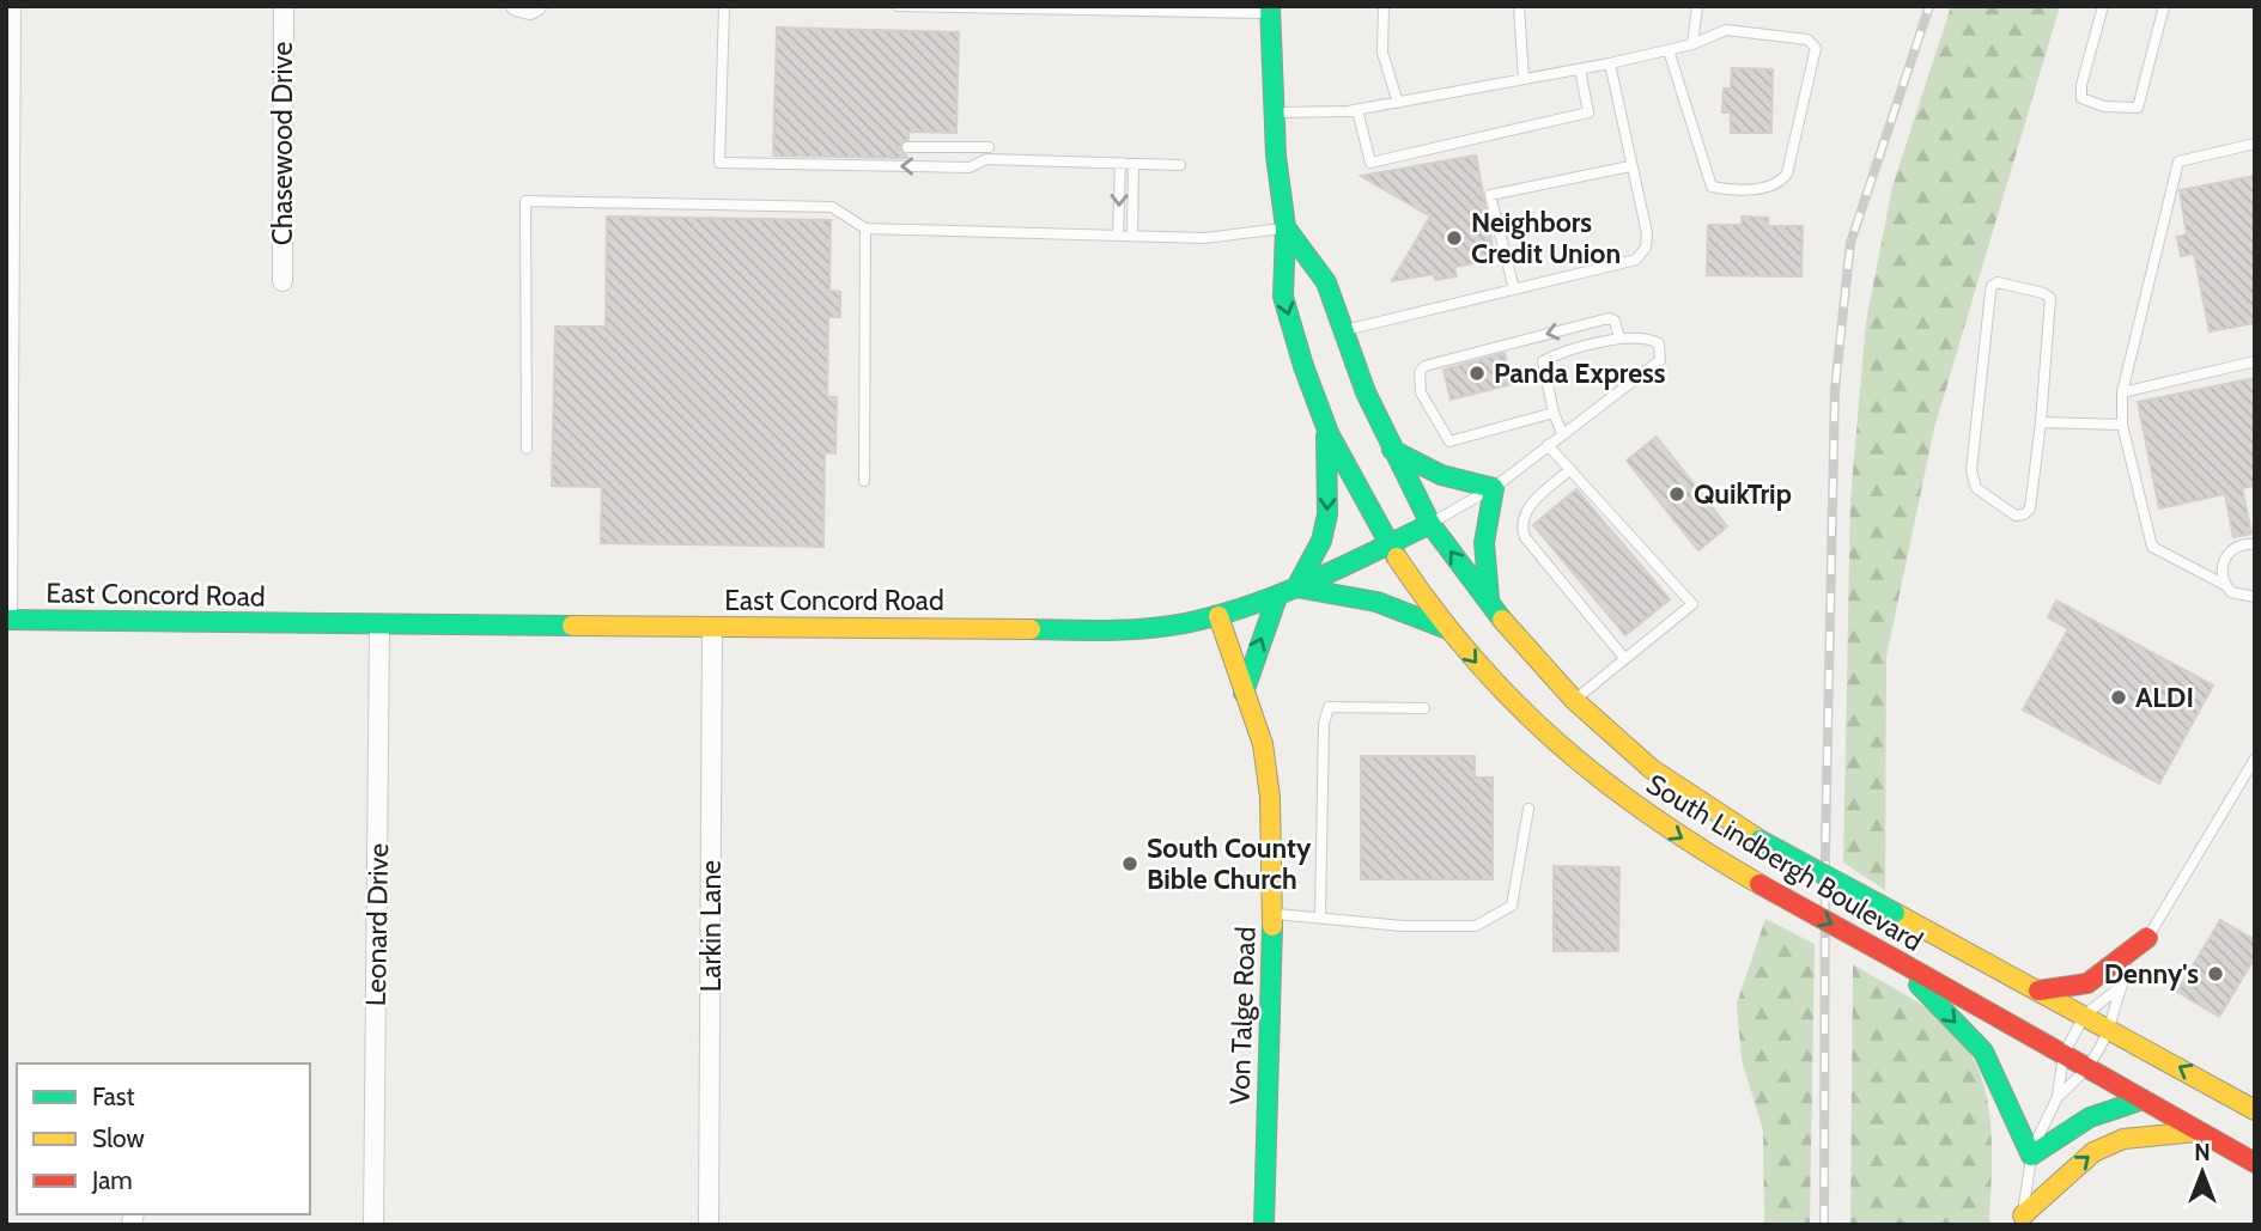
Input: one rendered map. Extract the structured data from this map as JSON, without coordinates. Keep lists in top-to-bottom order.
{
  "streets": {
    "main road": ["East Concord Road", "South Lindbergh Boulevard", "Von Talge Road"],
    "street": ["Chasewood Drive", "Leonard Drive", "Larkin Lane"]
  },
  "crossings": [
    ["East Concord Road", "South Lindbergh Boulevard"],
    ["East Concord Road", "Leonard Drive"],
    ["East Concord Road", "Larkin Lane"],
    ["East Concord Road", "Von Talge Road"]
  ],
  "places": [
    "Neighbors Credit Union",
    "Panda Express",
    "QuikTrip",
    "ALDI",
    "South County Bible Church",
    "Denny's"
  ],
  "legend": ["Fast", "Slow", "Jam"],
  "north": "top"
}
